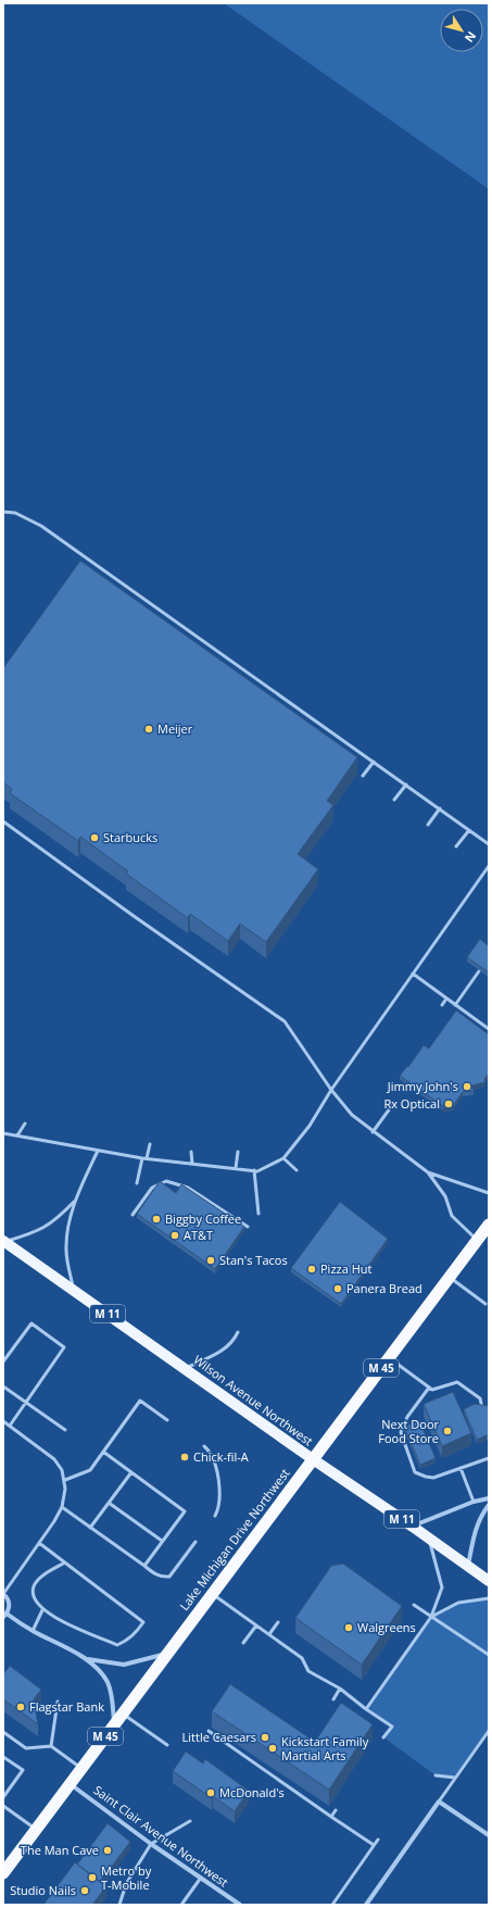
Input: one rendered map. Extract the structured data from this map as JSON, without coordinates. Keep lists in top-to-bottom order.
{
  "streets": {
    "highway": ["M 45", "Lake Michigan Drive Northwest"],
    "main road": ["M 11", "Wilson Avenue Northwest"],
    "street": ["Saint Clair Avenue Northwest"]
  },
  "crossings": [
    ["Wilson Avenue Northwest", "Lake Michigan Drive Northwest"],
    ["Lake Michigan Drive Northwest", "Saint Clair Avenue Northwest"]
  ],
  "places": [
    "Meijer",
    "Starbucks",
    "Jimmy John's",
    "Rx Optical",
    "Biggby Coffee",
    "AT&T",
    "Stan's Tacos",
    "Pizza Hut",
    "Panera Bread",
    "Next Door Food Store",
    "Chick-fil-A",
    "Walgreens",
    "Flagstar Bank",
    "Little Caesars",
    "Kickstart Family Martial Arts",
    "McDonald's",
    "The Man Cave",
    "Metro by T-Mobile",
    "Studio Nails"
  ],
  "north": "bottom right"
}
